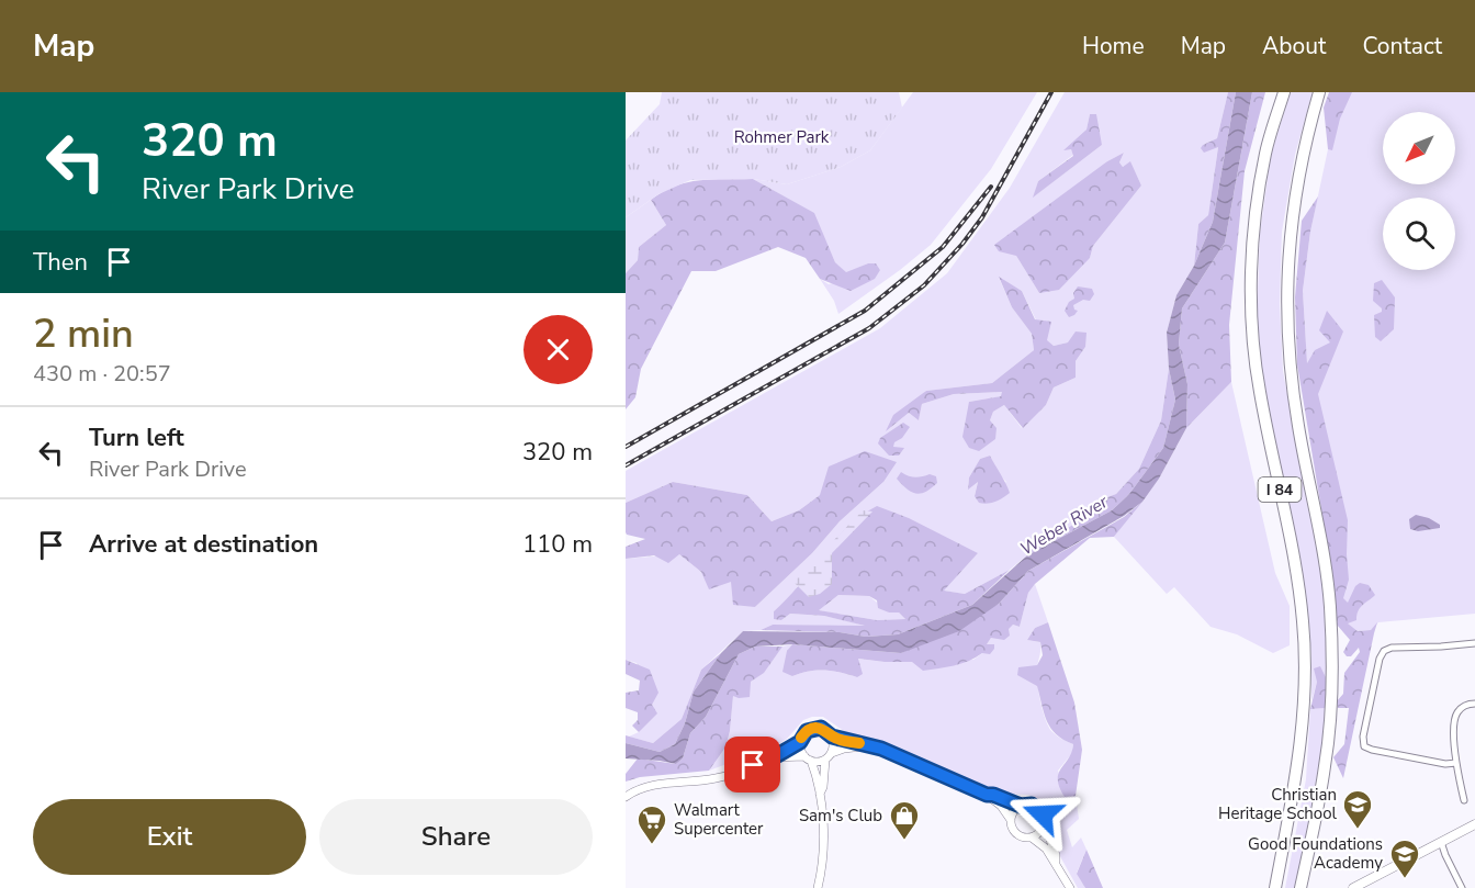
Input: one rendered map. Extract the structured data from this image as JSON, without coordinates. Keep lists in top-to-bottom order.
{
  "streets": {
    "highway": ["I 84"]
  },
  "water": ["Weber River"],
  "parks": ["Rohmer Park"],
  "places": {
    "school or university": ["Christian Heritage School", "Good Foundations Academy"],
    "shop": ["Sam's Club"],
    "supermarket": ["Walmart Supercenter"]
  },
  "north": "bottom left",
  "page": {
    "header": "Map",
    "nav": [
      "Home",
      "Map",
      "About",
      "Contact"
    ],
    "turn": ["320 m", "River Park Drive"],
    "then": "Then",
    "heading": ["2 min", "430 m · 20:57"],
    "list": [
      {
        "name": "Turn left",
        "note": "River Park Drive",
        "value": "320 m"
      },
      {
        "name": "Arrive at destination",
        "value": "110 m"
      }
    ],
    "buttons": ["Exit", "Share"]
  }
}
